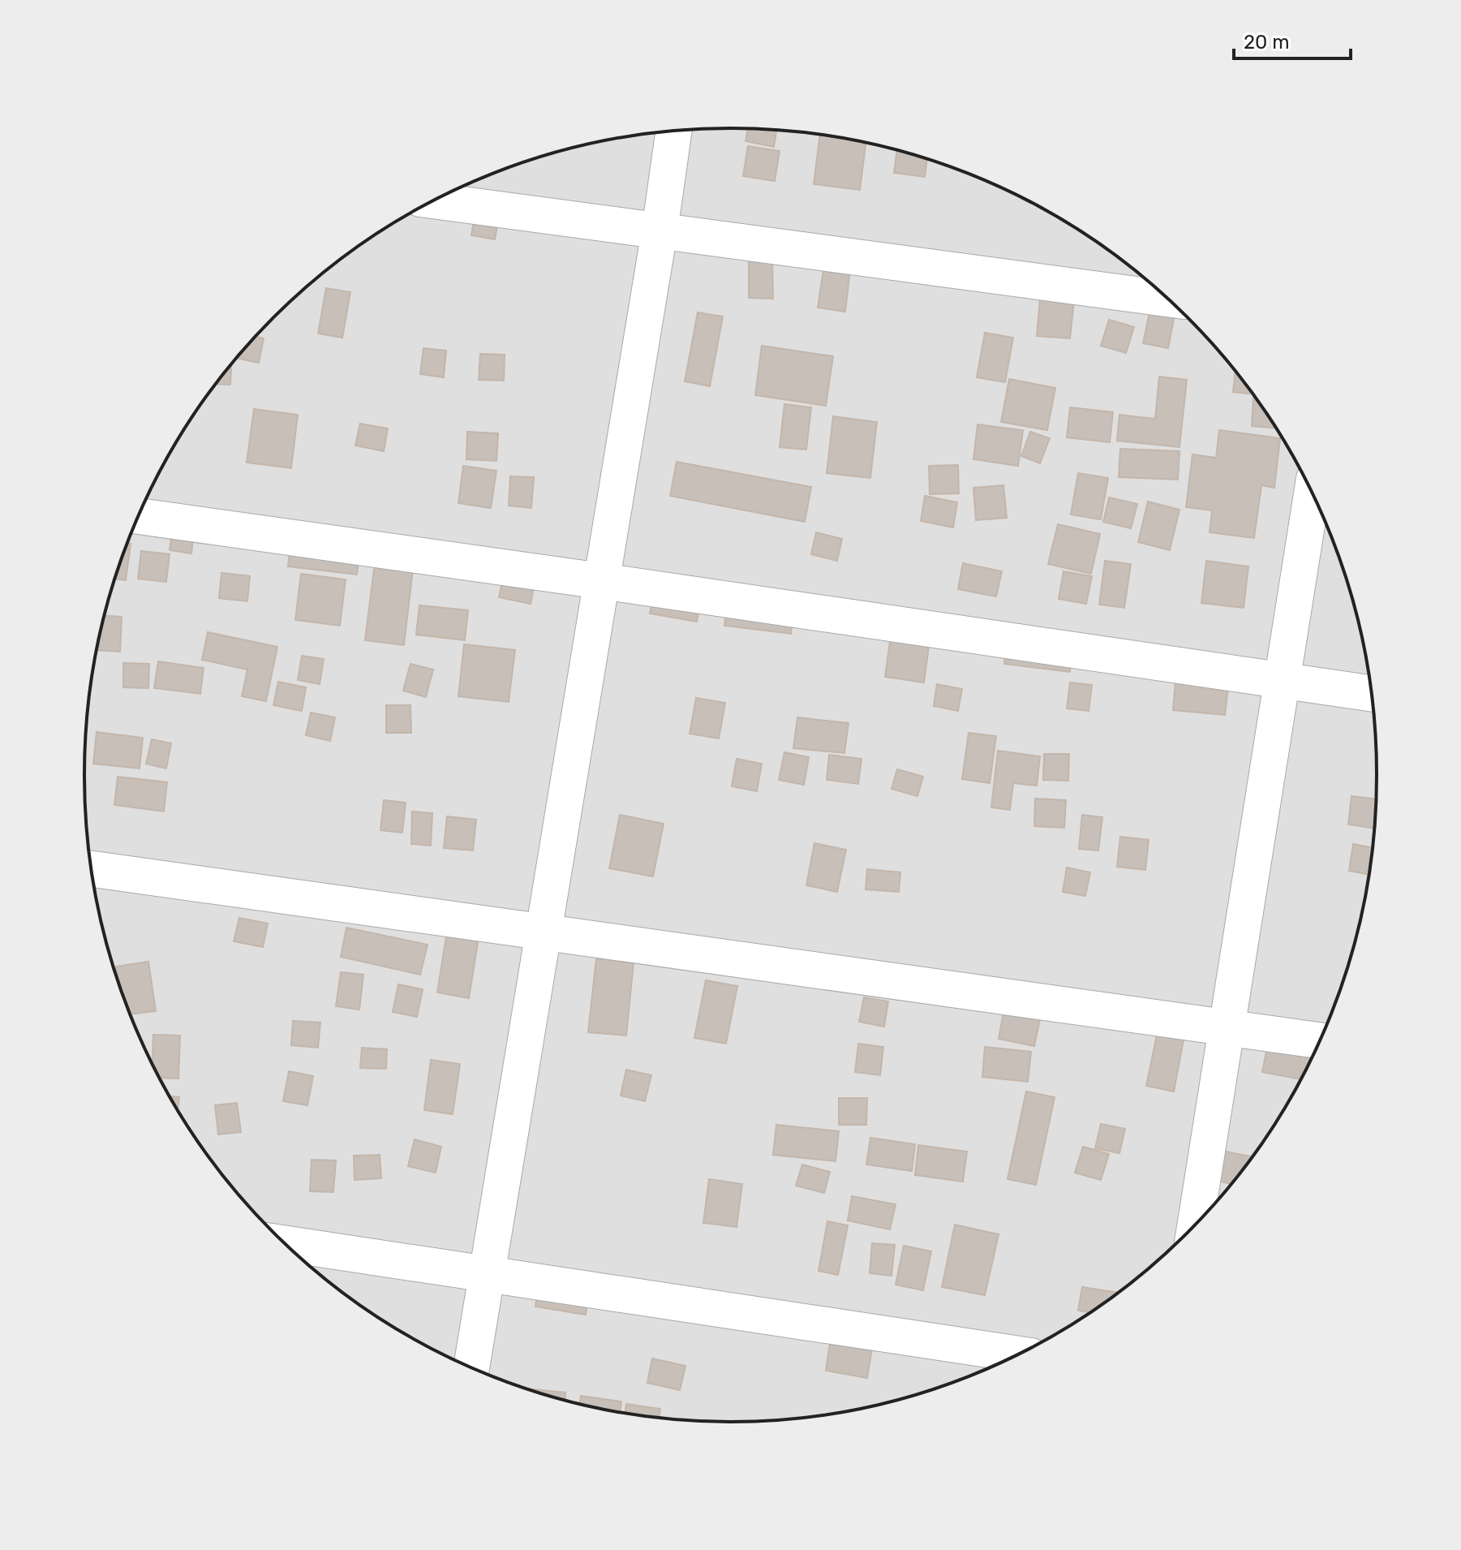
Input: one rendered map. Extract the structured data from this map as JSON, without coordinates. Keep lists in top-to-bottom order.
{
  "scale_bar": "20 m"
}
